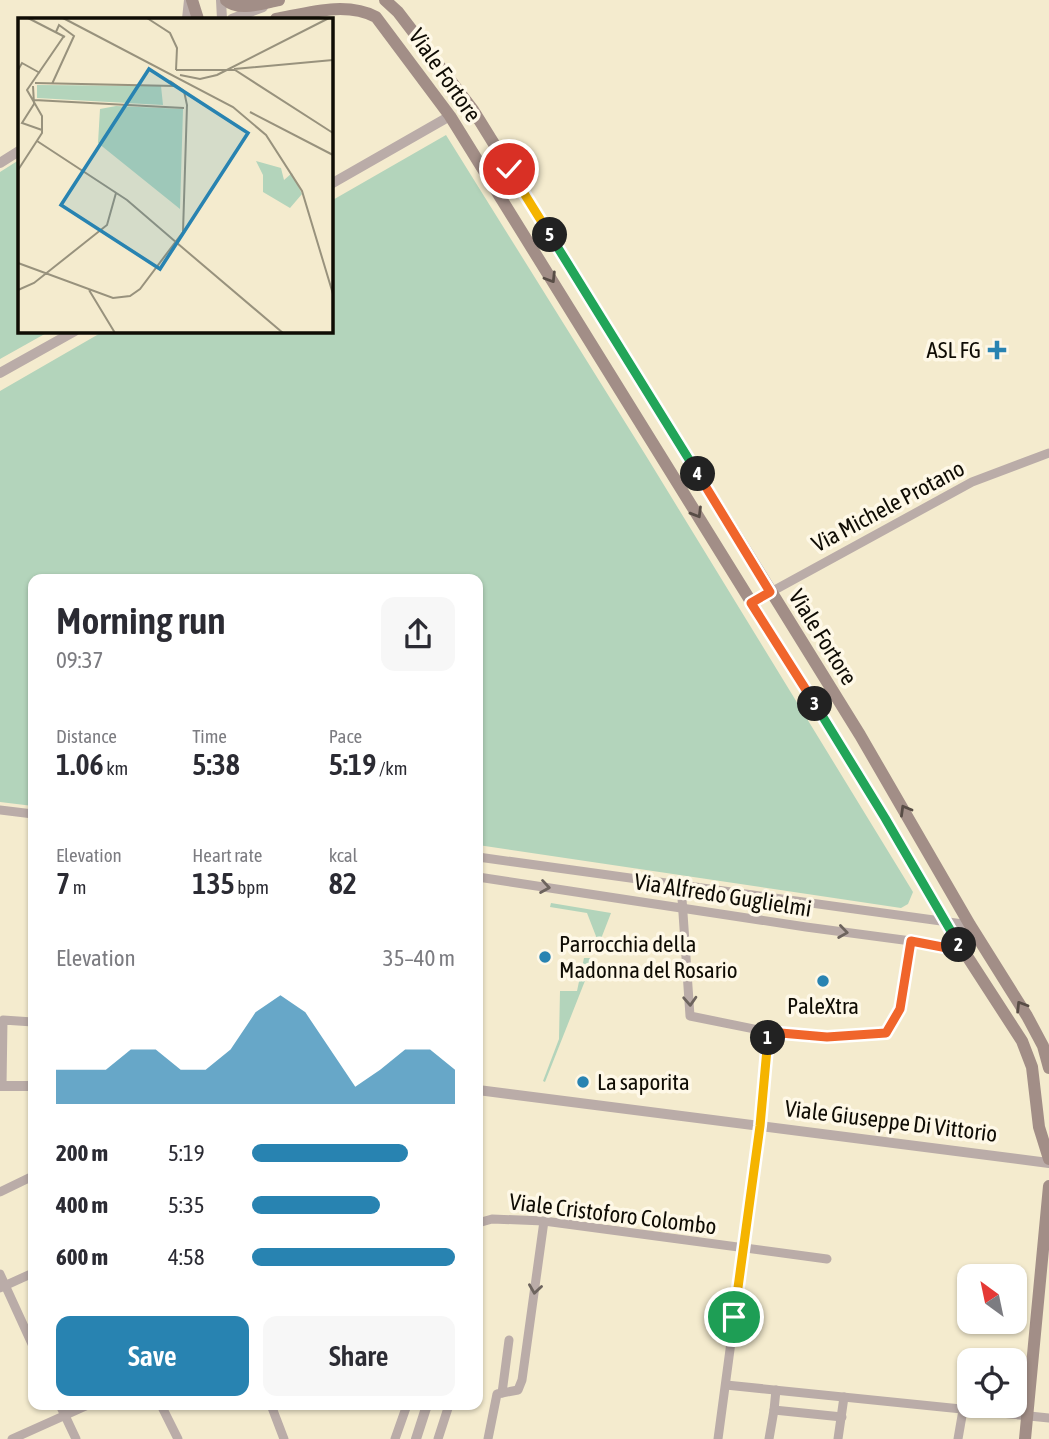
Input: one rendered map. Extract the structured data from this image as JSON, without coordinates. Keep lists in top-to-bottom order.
{
  "streets": {
    "main road": ["Viale Fortore"],
    "street": [
      "Via Michele Protano",
      "Via Alfredo Guglielmi",
      "Viale Giuseppe Di Vittorio",
      "Viale Cristoforo Colombo"
    ]
  },
  "crossings": [
    ["Viale Fortore", "Via Michele Protano"],
    ["Viale Fortore", "Via Alfredo Guglielmi"],
    ["Viale Fortore", "Viale Giuseppe Di Vittorio"]
  ],
  "places": {
    "health": ["ASL FG"],
    "other": ["Parrocchia della Madonna del Rosario", "PaleXtra", "La saporita"]
  },
  "north": "top left",
  "page": {
    "pins": [
      "5",
      "4",
      "3",
      "2",
      "1"
    ],
    "heading": ["Morning run", "09:37"],
    "stats": [
      ["Distance", "1.06 km"],
      ["Time", "5:38"],
      ["Pace", "5:19 /km"],
      ["Elevation", "7 m"],
      ["Heart rate", "135 bpm"],
      ["kcal", "82"]
    ],
    "chart": ["Elevation", "35–40 m"],
    "list": [
      {
        "name": "200 m",
        "note": "5:19"
      },
      {
        "name": "400 m",
        "note": "5:35"
      },
      {
        "name": "600 m",
        "note": "4:58"
      }
    ],
    "buttons": ["Save", "Share"]
  }
}
